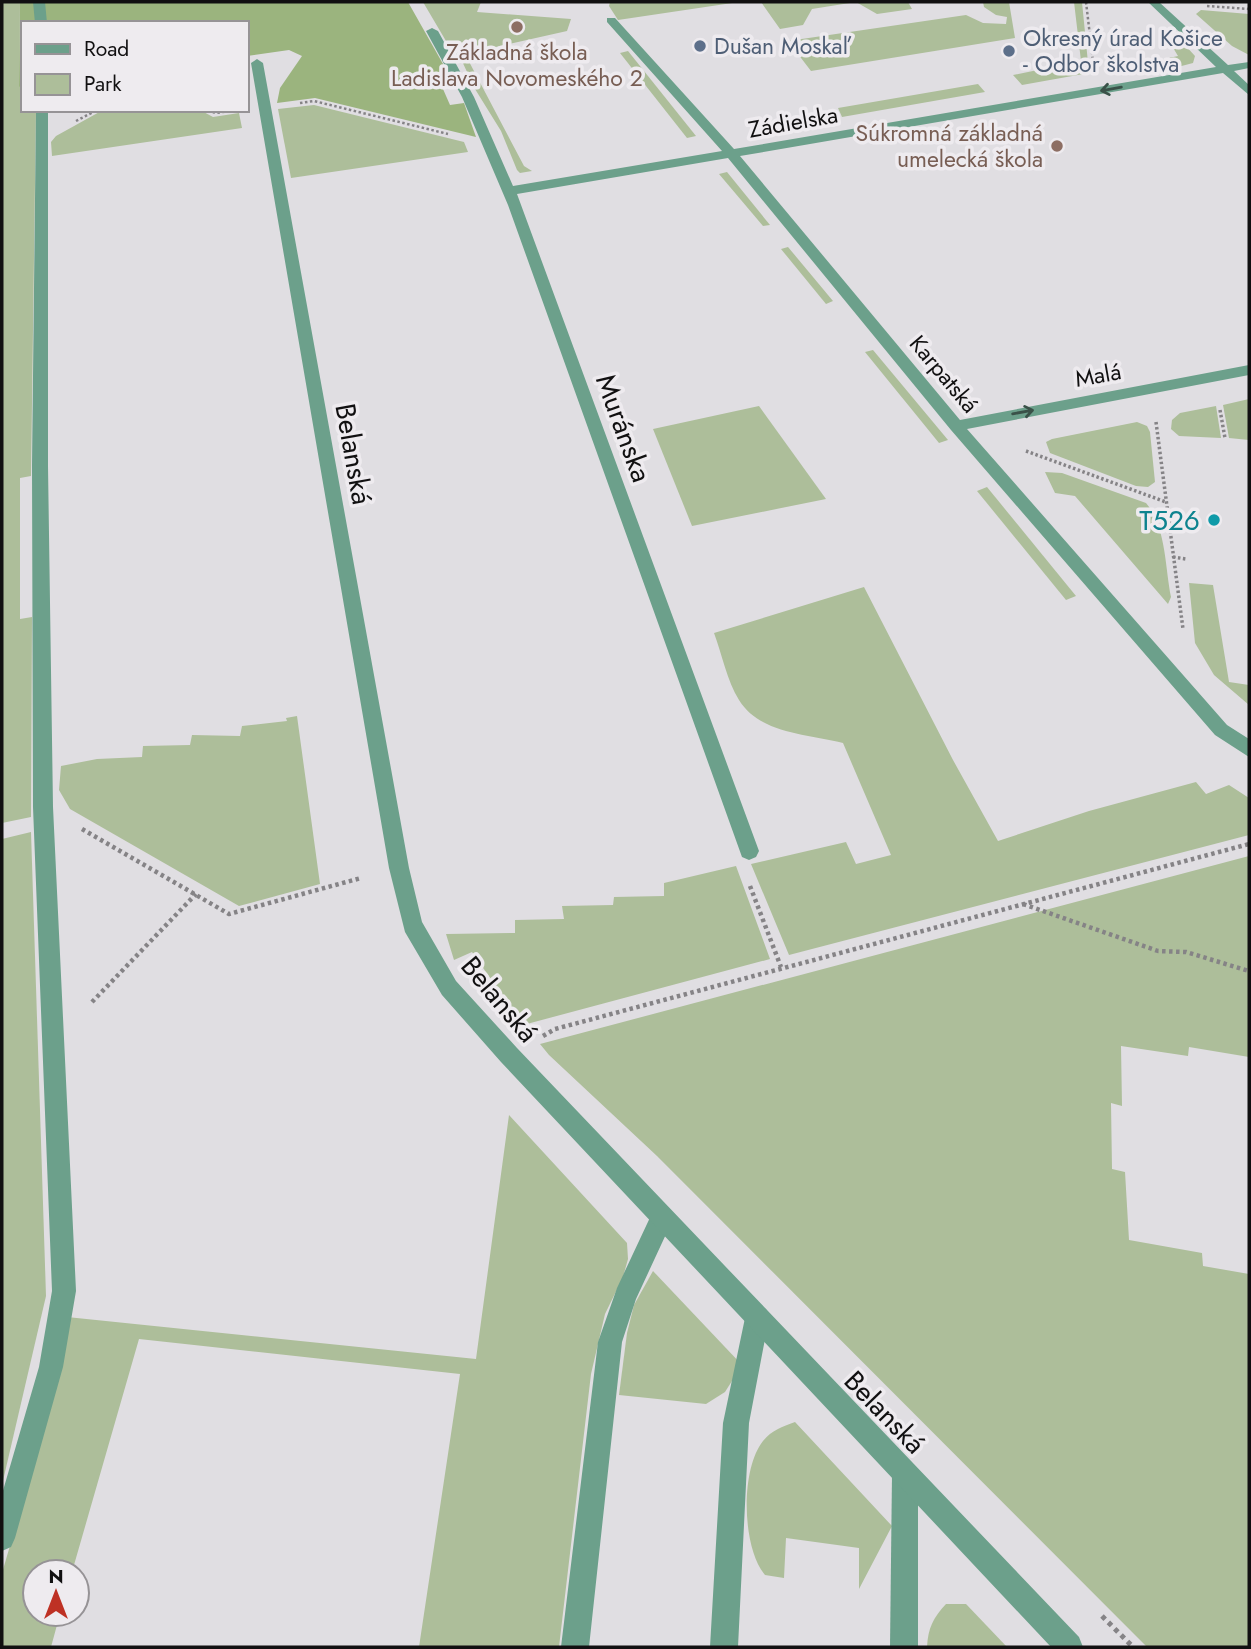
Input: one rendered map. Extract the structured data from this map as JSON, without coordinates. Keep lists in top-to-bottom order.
{
  "streets": {
    "street": [
      "Zádielska",
      "Karpatská",
      "Malá",
      "Muránska",
      "Belanská"
    ]
  },
  "crossings": [
    ["Zádielska", "Karpatská"],
    ["Zádielska", "Muránska"],
    ["Karpatská", "Malá"]
  ],
  "one_way": ["Zádielska", "Malá"],
  "places": [
    "Základná škola Ladislava Novomeského 2",
    "Dušan Moskaľ",
    "Okresný úrad Košice - Odbor školstva",
    "Súkromná základná umelecká škola",
    "T526"
  ],
  "legend": ["Road", "Park"],
  "north": "top"
}
